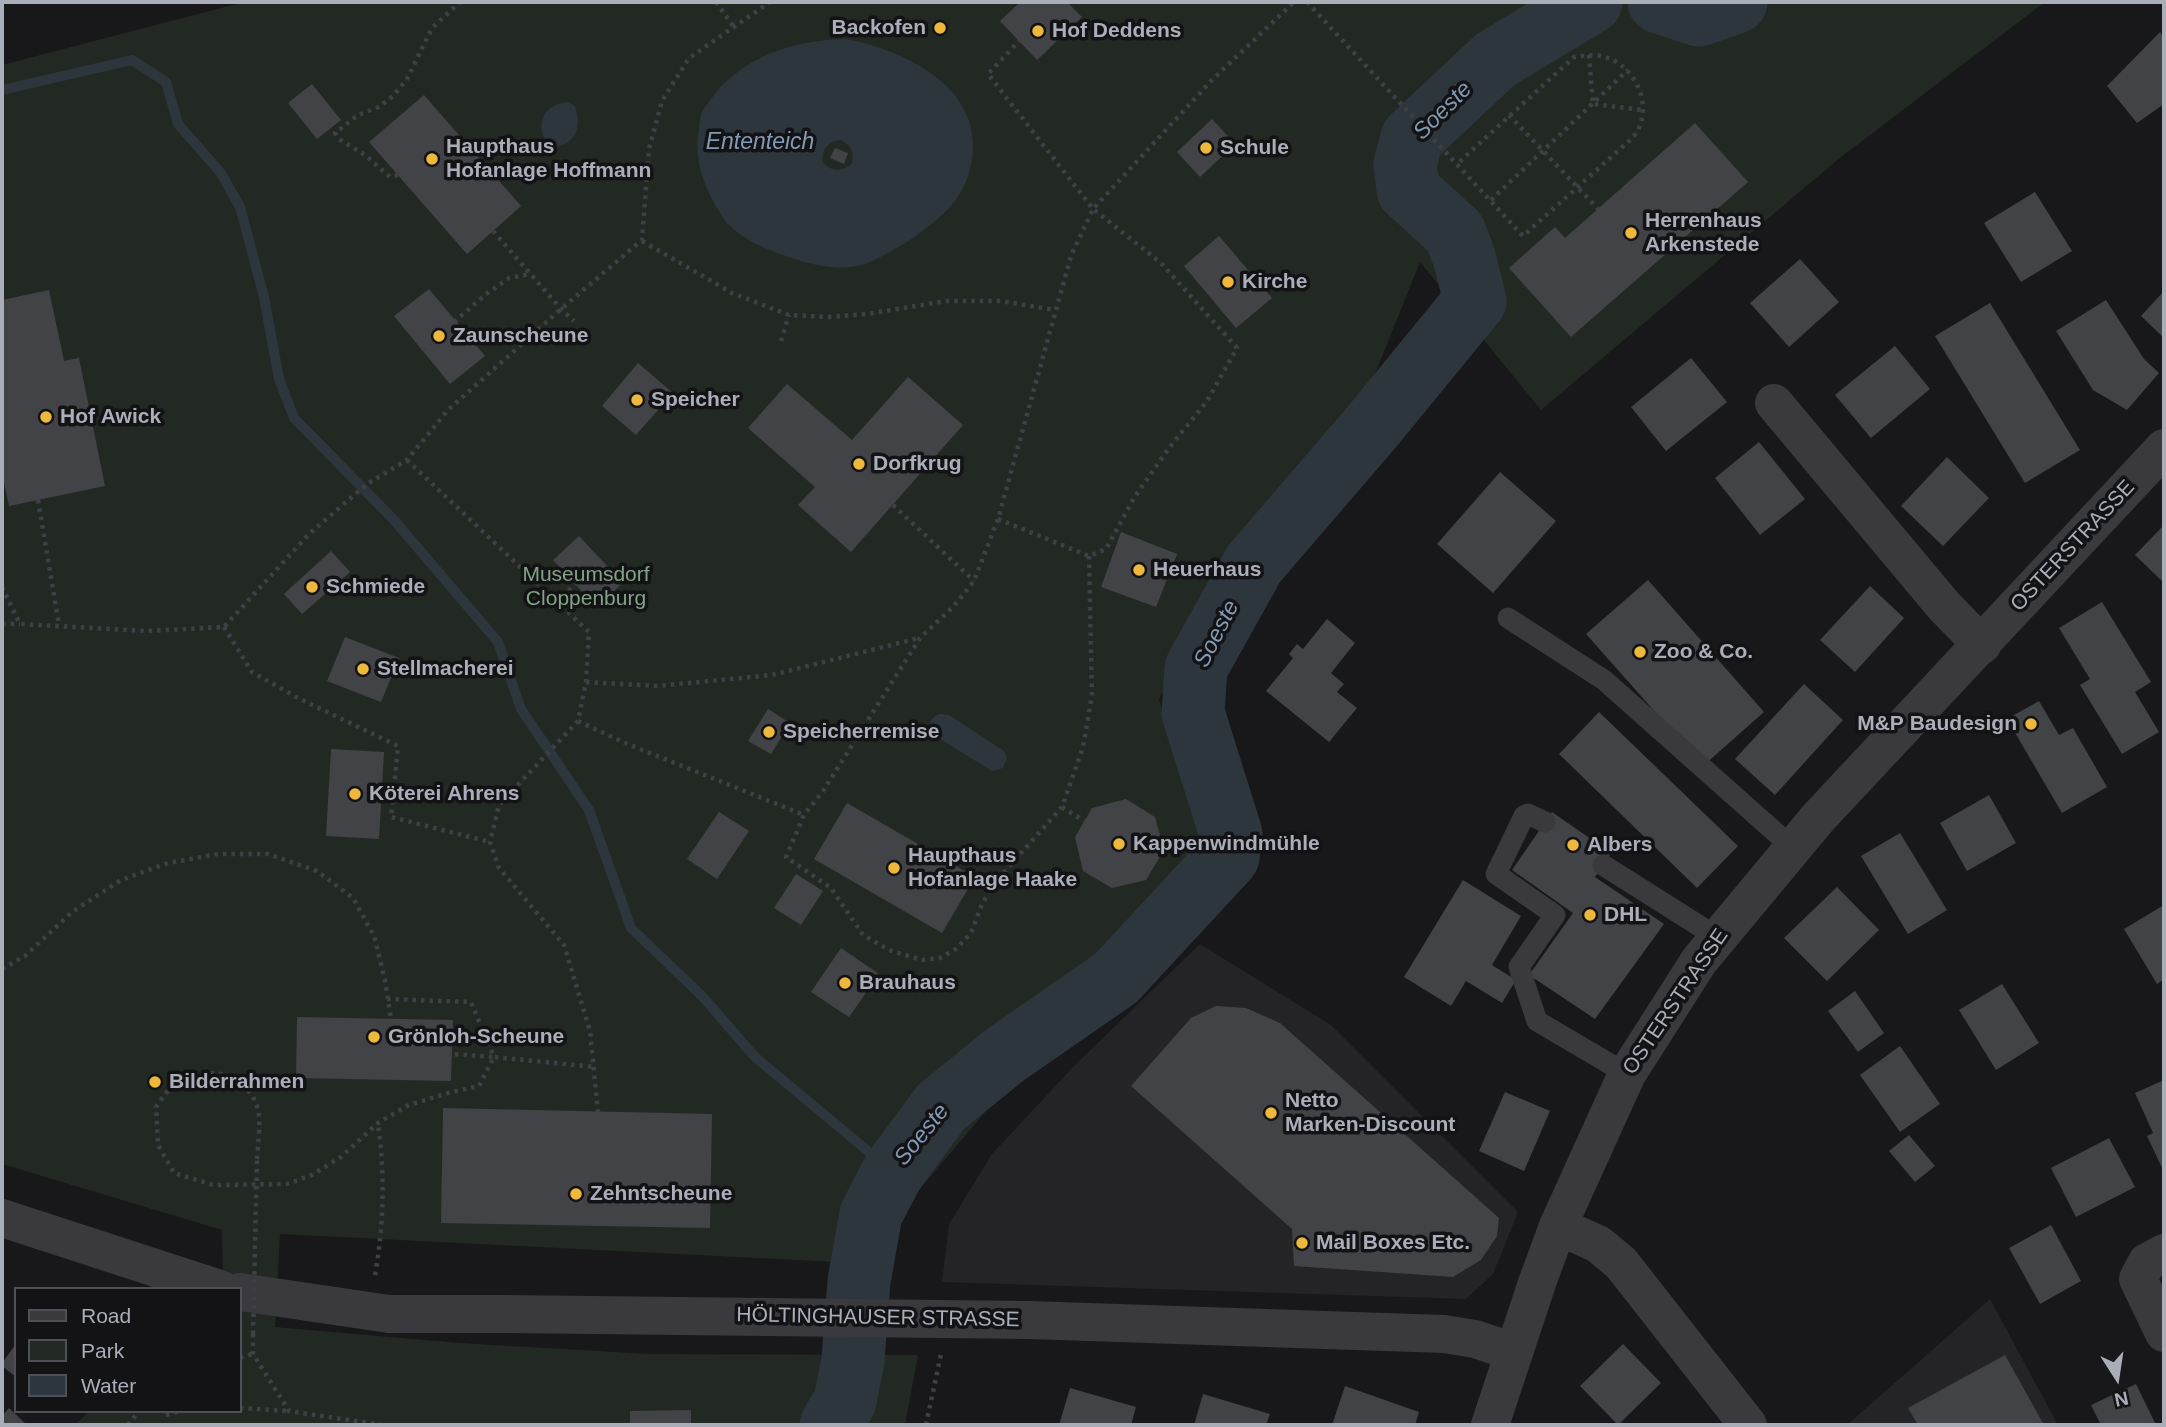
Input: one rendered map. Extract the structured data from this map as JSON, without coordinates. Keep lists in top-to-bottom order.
{
  "streets": {
    "street": ["OSTERSTRASSE", "HÖLTINGHAUSER STRASSE"]
  },
  "crossings": [
    ["OSTERSTRASSE", "HÖLTINGHAUSER STRASSE"]
  ],
  "water": ["Soeste", "Ententeich"],
  "parks": ["Museumsdorf Cloppenburg"],
  "places": [
    "Backofen",
    "Hof Deddens",
    "Schule",
    "Haupthaus Hofanlage Hoffmann",
    "Herrenhaus Arkenstede",
    "Kirche",
    "Zaunscheune",
    "Speicher",
    "Hof Awick",
    "Dorfkrug",
    "Heuerhaus",
    "Schmiede",
    "Zoo & Co.",
    "Stellmacherei",
    "M&P Baudesign",
    "Speicherremise",
    "Köterei Ahrens",
    "Kappenwindmühle",
    "Albers",
    "Haupthaus Hofanlage Haake",
    "DHL",
    "Brauhaus",
    "Grönloh-Scheune",
    "Bilderrahmen",
    "Netto Marken-Discount",
    "Zehntscheune",
    "Mail Boxes Etc."
  ],
  "legend": ["Road", "Park", "Water"],
  "north": "bottom"
}
